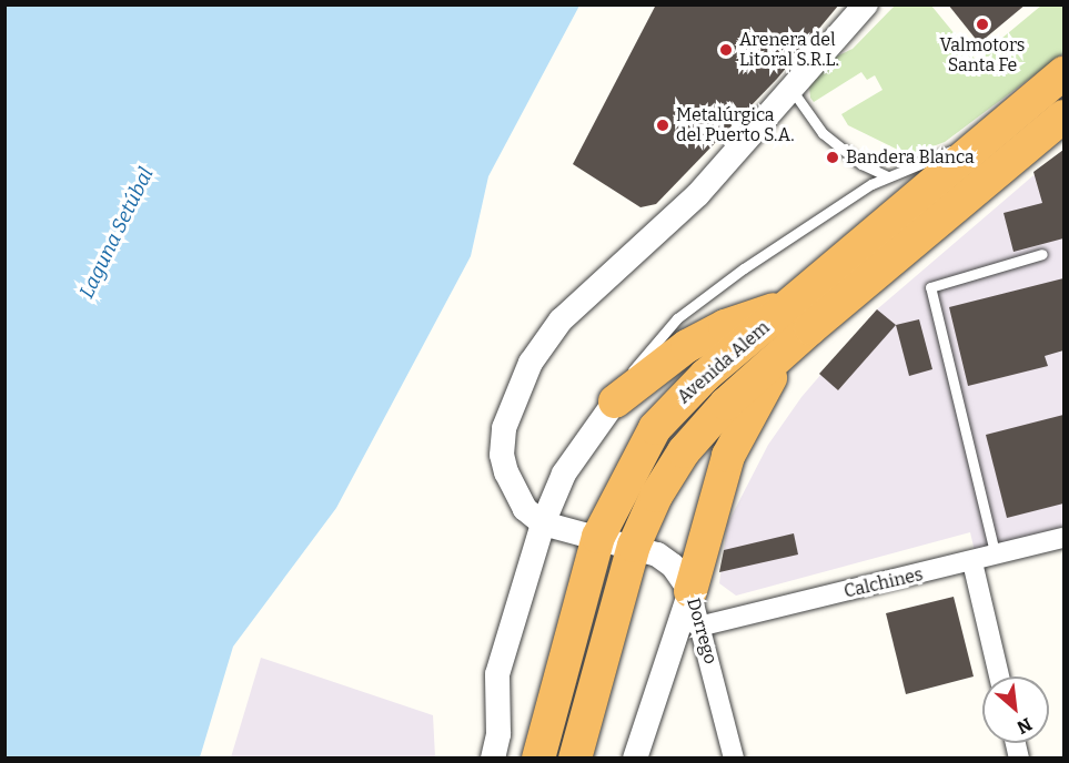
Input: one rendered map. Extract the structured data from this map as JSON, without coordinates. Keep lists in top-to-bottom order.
{
  "streets": {
    "highway": ["Avenida Alem"],
    "street": ["Calchines", "Dorrego"]
  },
  "crossings": [
    ["Avenida Alem", "Dorrego"],
    ["Calchines", "Dorrego"]
  ],
  "water": ["Laguna Setúbal"],
  "places": [
    "Valmotors Santa Fe",
    "Arenera del Litoral S.R.L.",
    "Metalúrgica del Puerto S.A.",
    "Bandera Blanca"
  ],
  "north": "bottom right"
}
